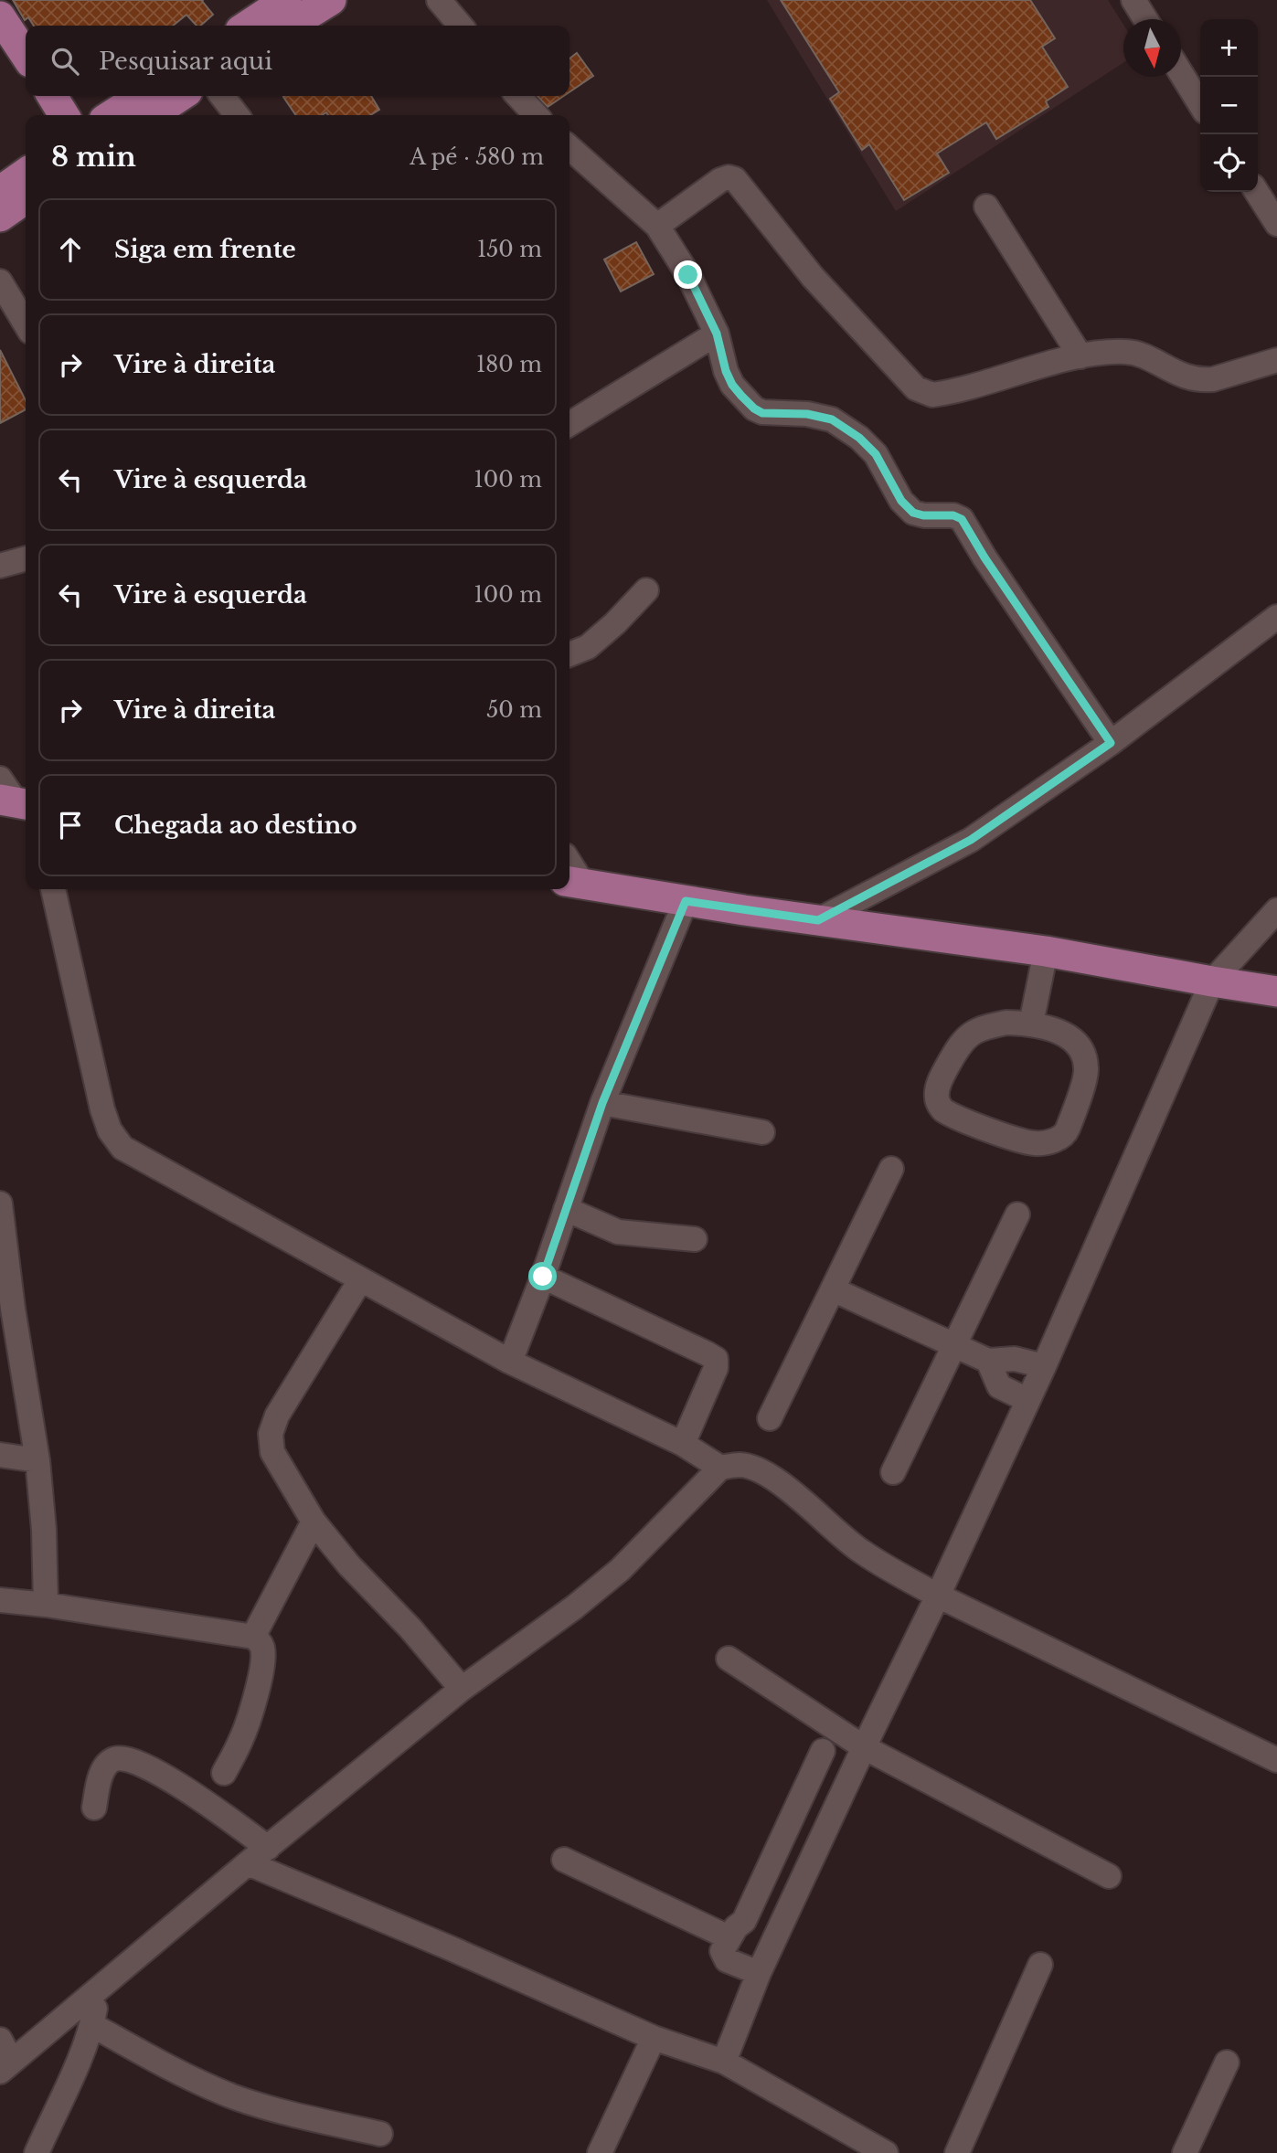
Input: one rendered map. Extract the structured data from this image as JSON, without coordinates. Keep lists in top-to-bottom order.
{
  "north": "bottom",
  "page": {
    "map_buttons": ["+", "−"],
    "search": "Pesquisar aqui",
    "heading": ["8 min", "A pé · 580 m"],
    "list": [
      ["Siga em frente", "150 m"],
      ["Vire à direita", "180 m"],
      ["Vire à esquerda", "100 m"],
      ["Vire à esquerda", "100 m"],
      ["Vire à direita", "50 m"],
      "Chegada ao destino"
    ]
  }
}
